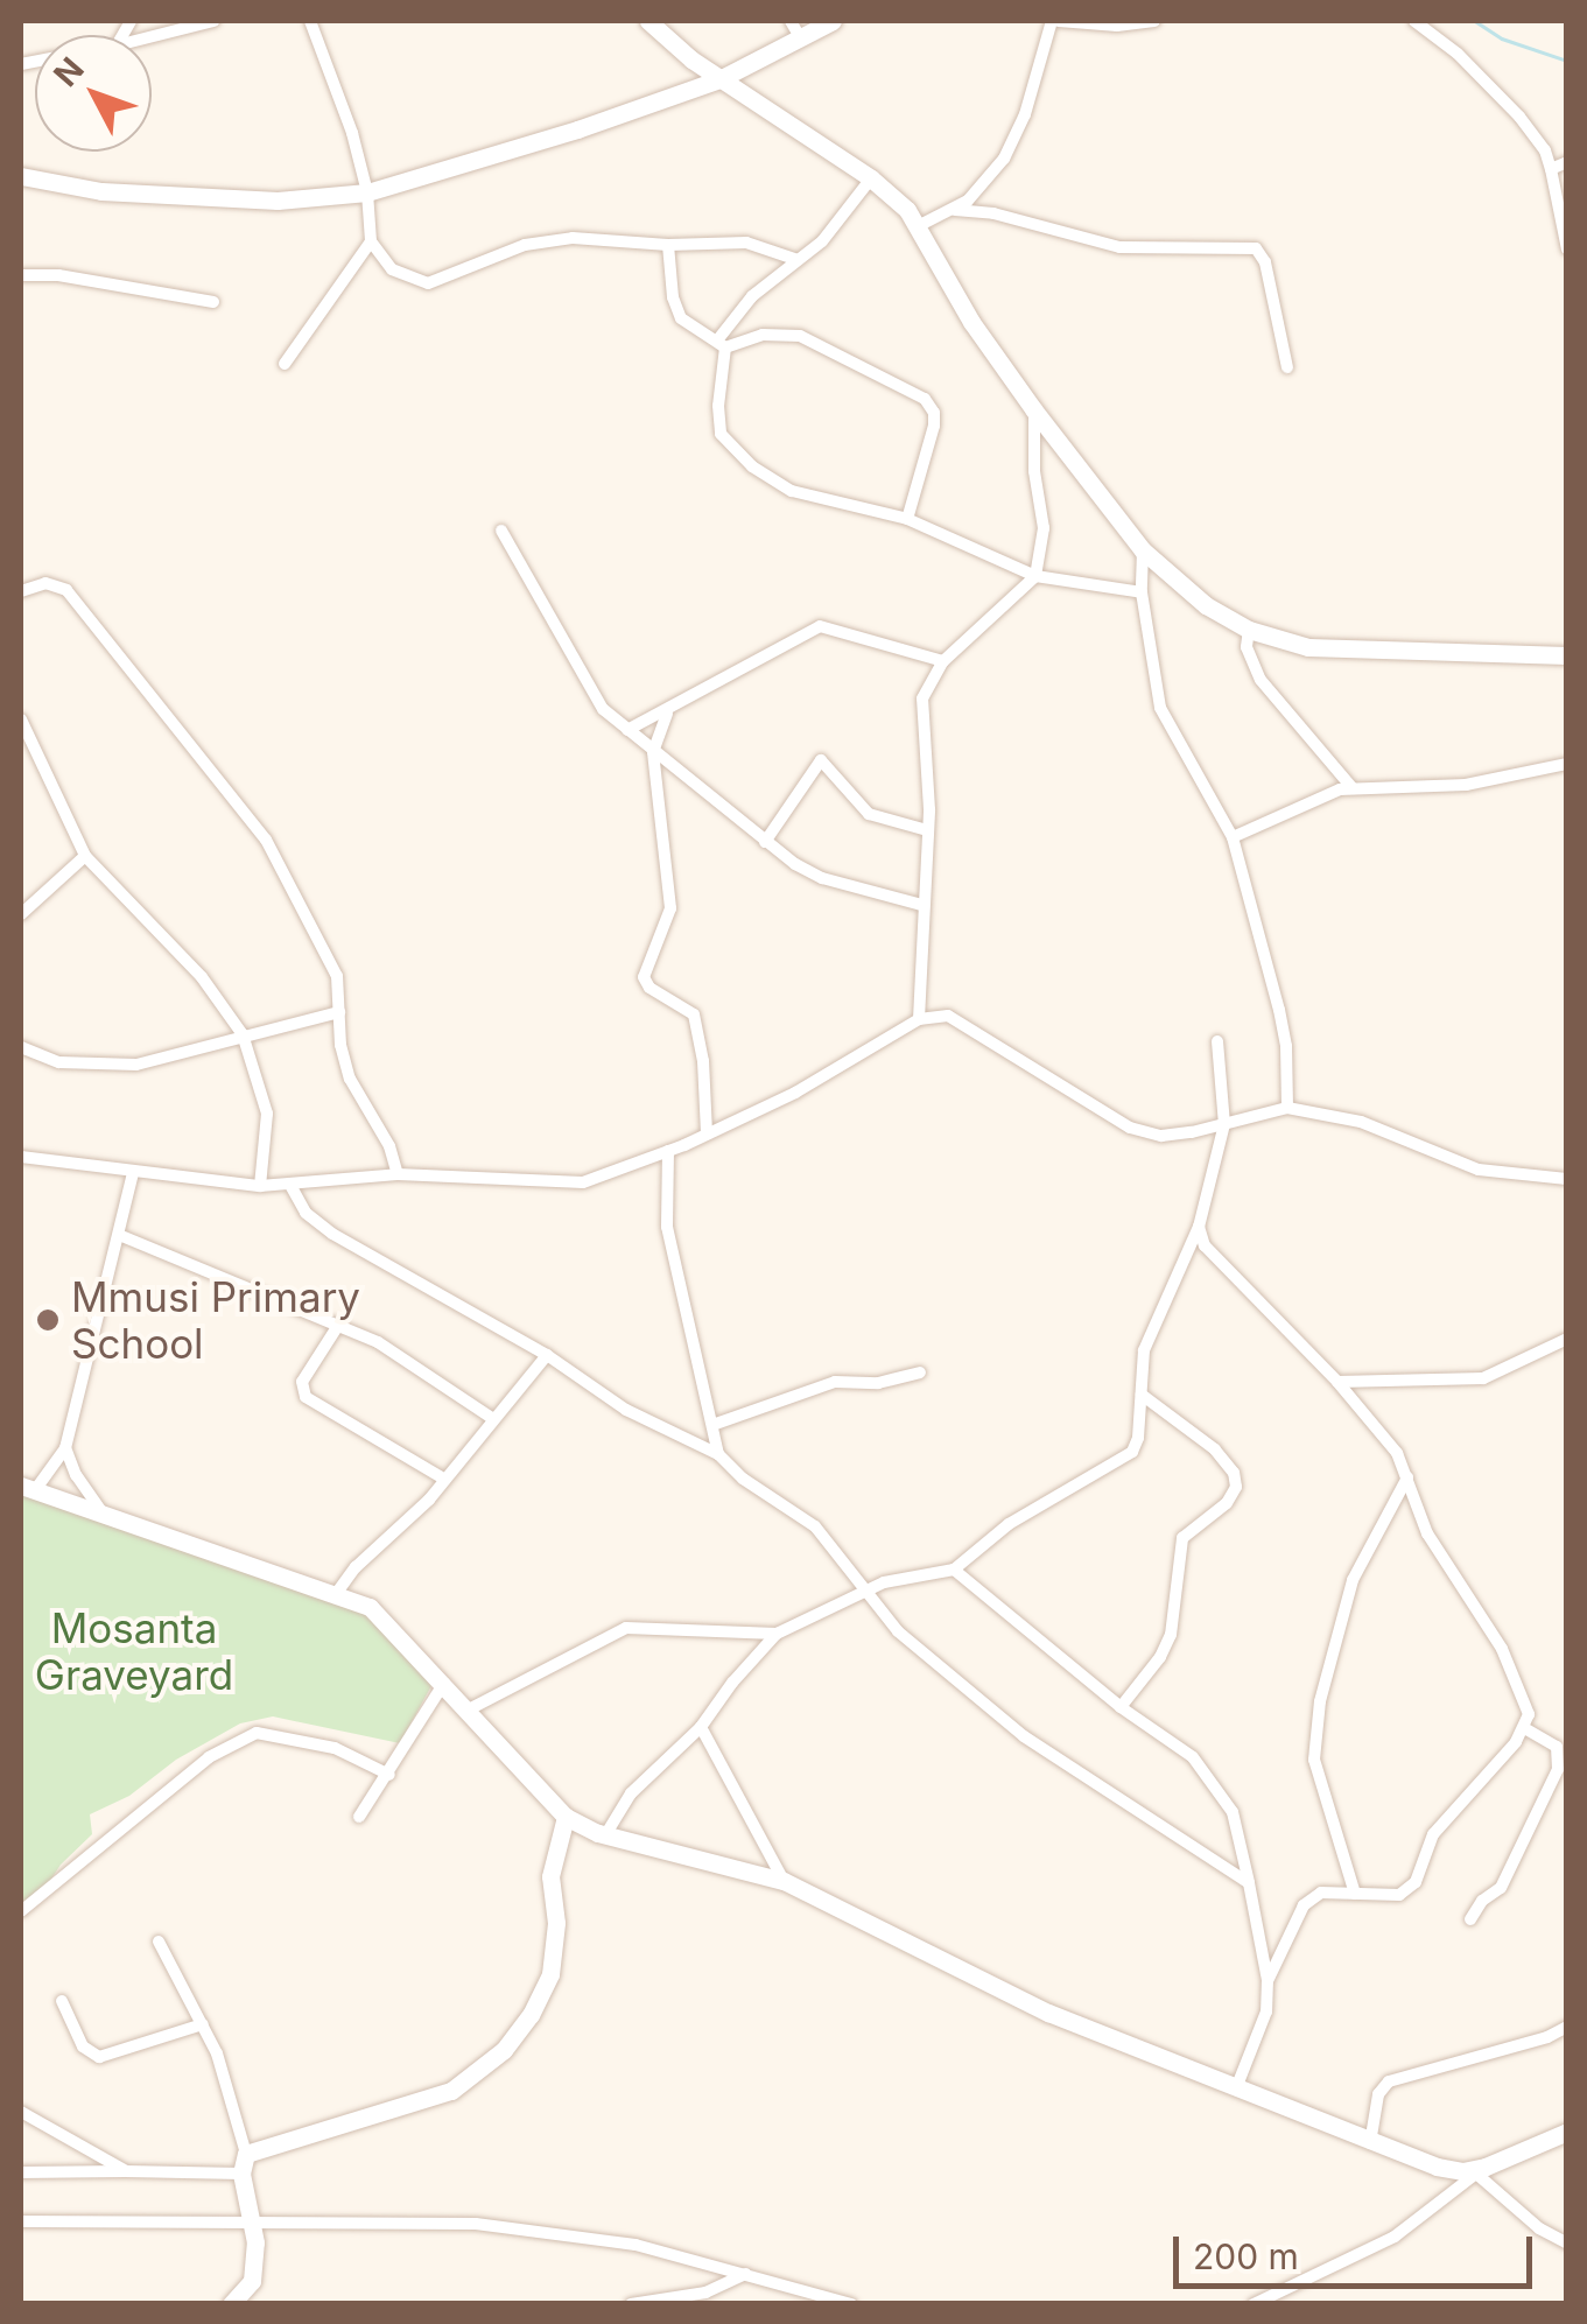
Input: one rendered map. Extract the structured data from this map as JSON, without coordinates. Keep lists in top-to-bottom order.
{
  "parks": ["Mosanta Graveyard"],
  "places": ["Mmusi Primary School"],
  "scale_bar": "200 m",
  "north": "top left"
}
